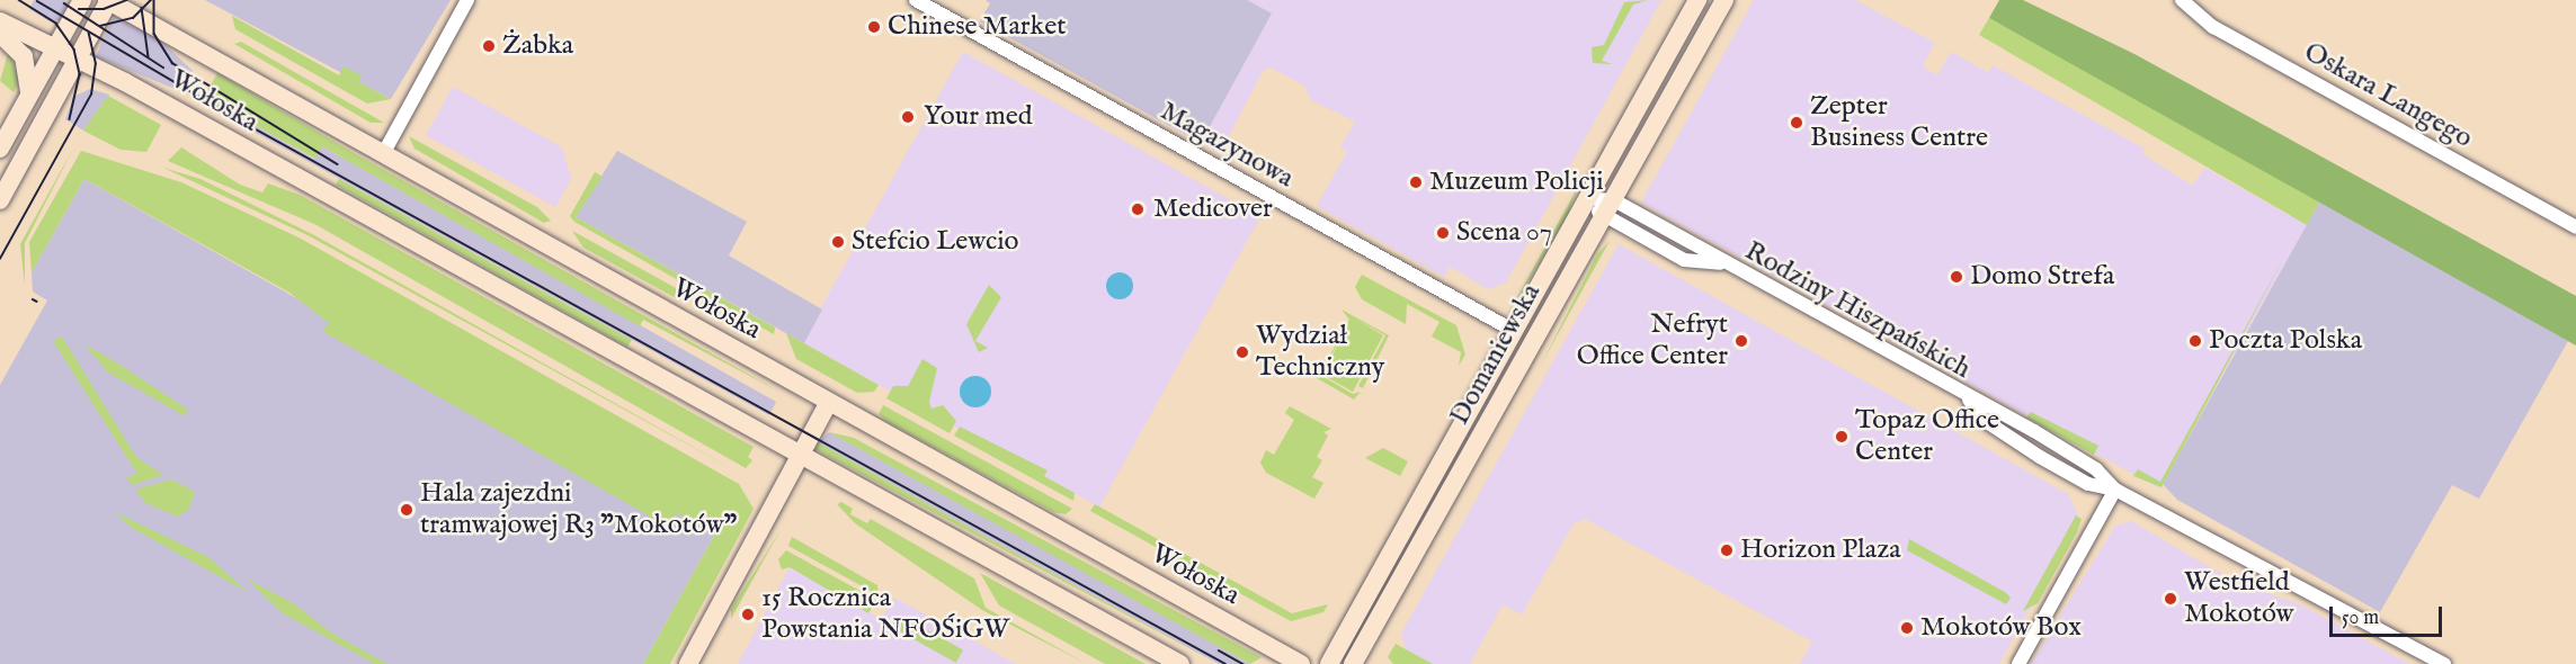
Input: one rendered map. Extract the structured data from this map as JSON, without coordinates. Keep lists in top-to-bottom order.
{
  "streets": {
    "main road": ["Wołoska", "Domaniewska"],
    "street": ["Oskara Langego", "Magazynowa", "Rodziny Hiszpańskich"]
  },
  "crossings": [
    ["Magazynowa", "Domaniewska"],
    ["Rodziny Hiszpańskich", "Domaniewska"]
  ],
  "places": [
    "Chinese Market",
    "Żabka",
    "Your med",
    "Zepter Business Centre",
    "Muzeum Policji",
    "Medicover",
    "Scena 07",
    "Stefcio Lewcio",
    "Domo Strefa",
    "Nefryt Office Center",
    "Poczta Polska",
    "Wydział Techniczny",
    "Topaz Office Center",
    "Hala zajezdni tramwajowej R3 \"Mokotów\"",
    "Horizon Plaza",
    "Westfield Mokotów",
    "15 Rocznica Powstania NFOŚiGW",
    "Mokotów Box"
  ],
  "scale_bar": "50 m"
}
